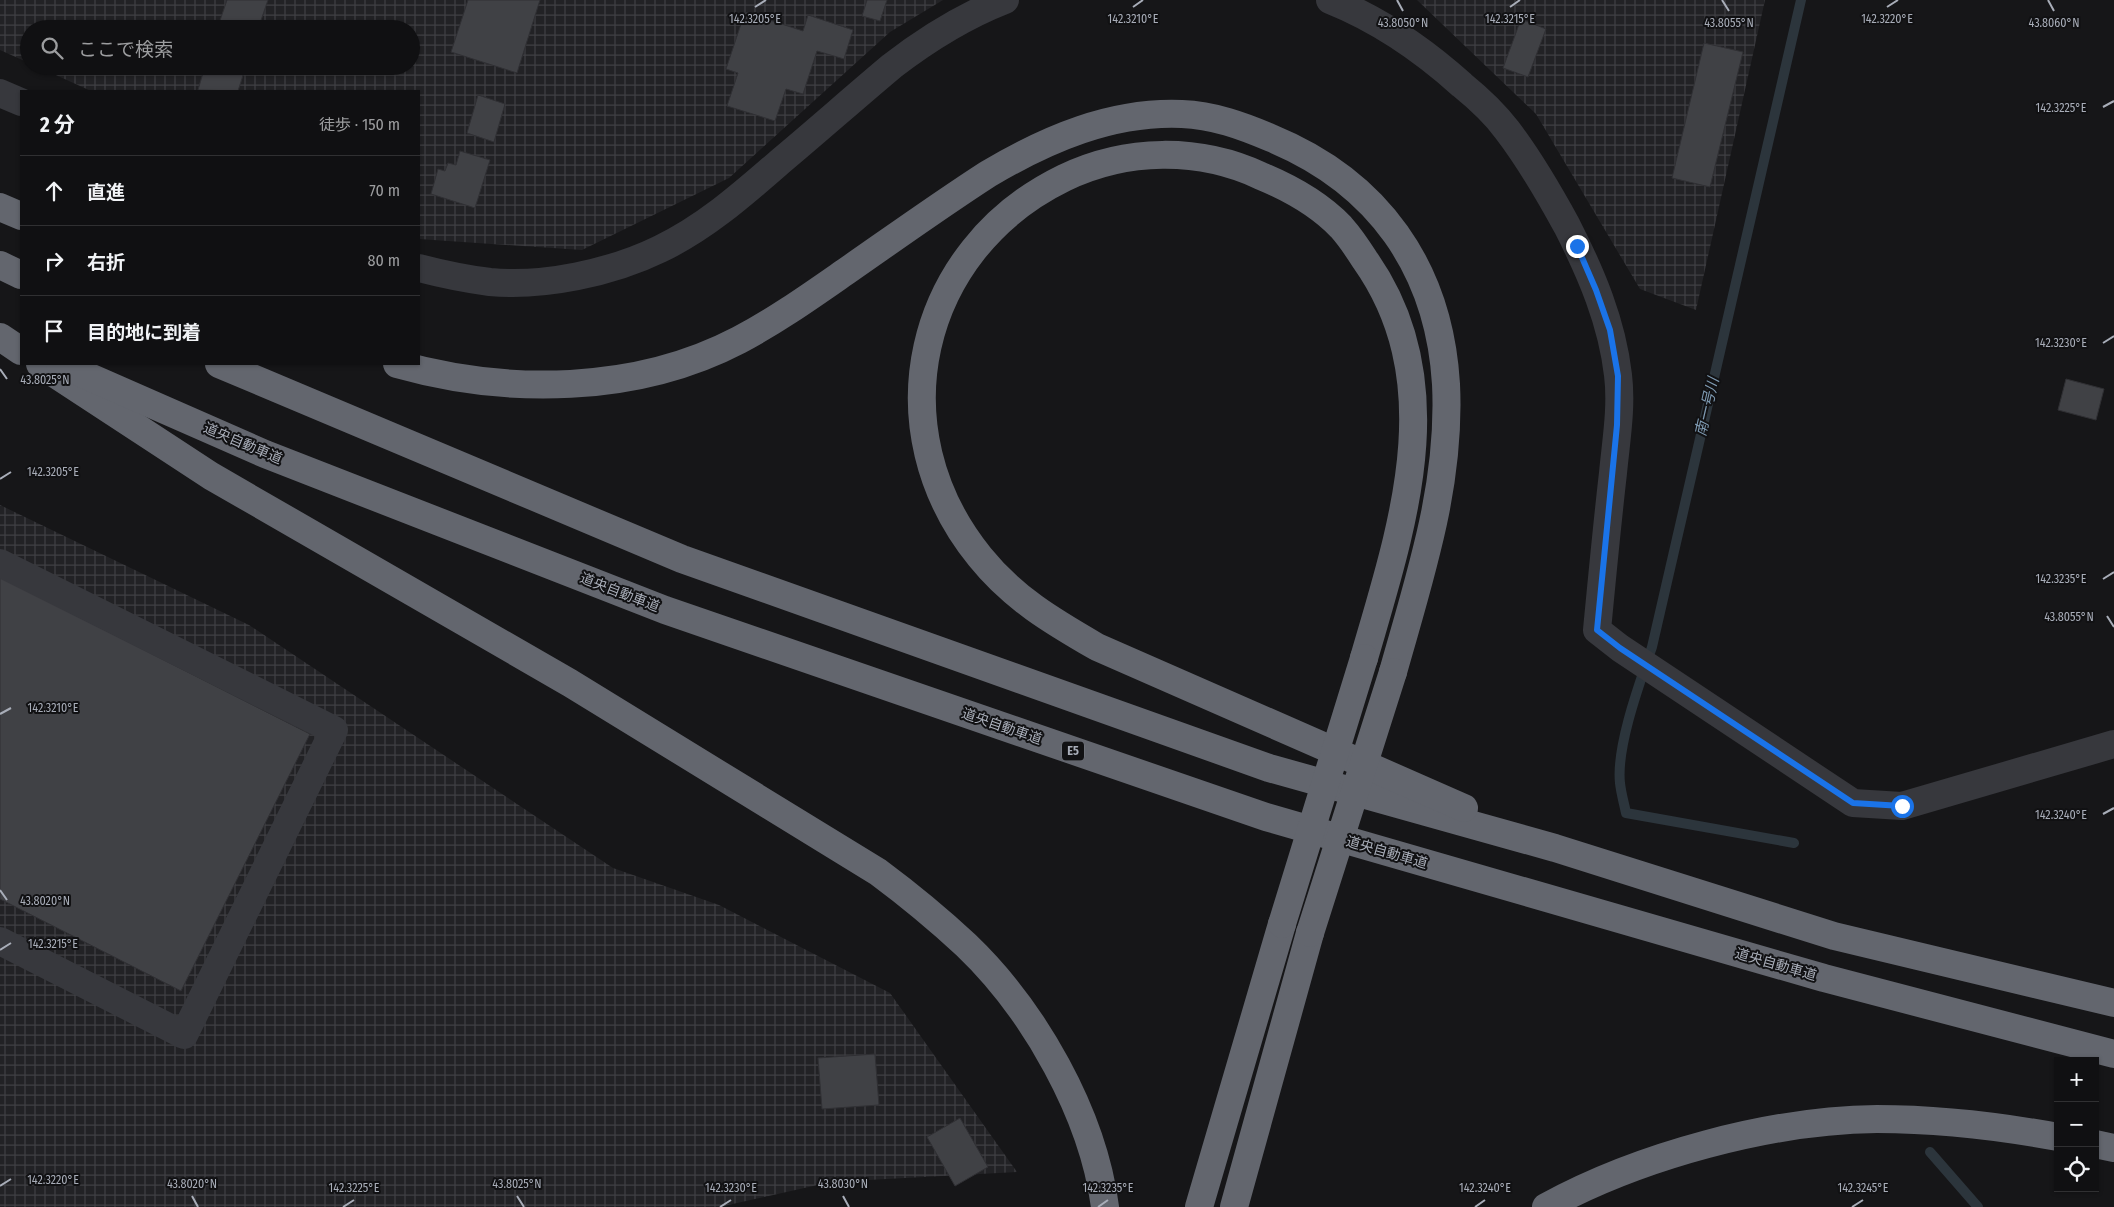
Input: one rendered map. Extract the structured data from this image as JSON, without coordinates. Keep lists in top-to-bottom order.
{
  "streets": {
    "highway": ["道央自動車道", "E5"]
  },
  "water": ["南一号川"],
  "page": {
    "search": "ここで検索",
    "heading": ["2 分", "徒歩 · 150 m"],
    "list": [
      ["直進", "70 m"],
      ["右折", "80 m"],
      "目的地に到着"
    ],
    "map_buttons": ["+", "−"]
  },
  "coordinates": [
    "142.3205°E",
    "142.3210°E",
    "142.3215°E",
    "142.3220°E",
    "43.8060°N",
    "43.8050°N",
    "43.8055°N",
    "142.3225°E",
    "142.3230°E",
    "43.8025°N",
    "142.3235°E",
    "142.3240°E",
    "43.8020°N",
    "43.8030°N",
    "142.3245°E"
  ]
}
